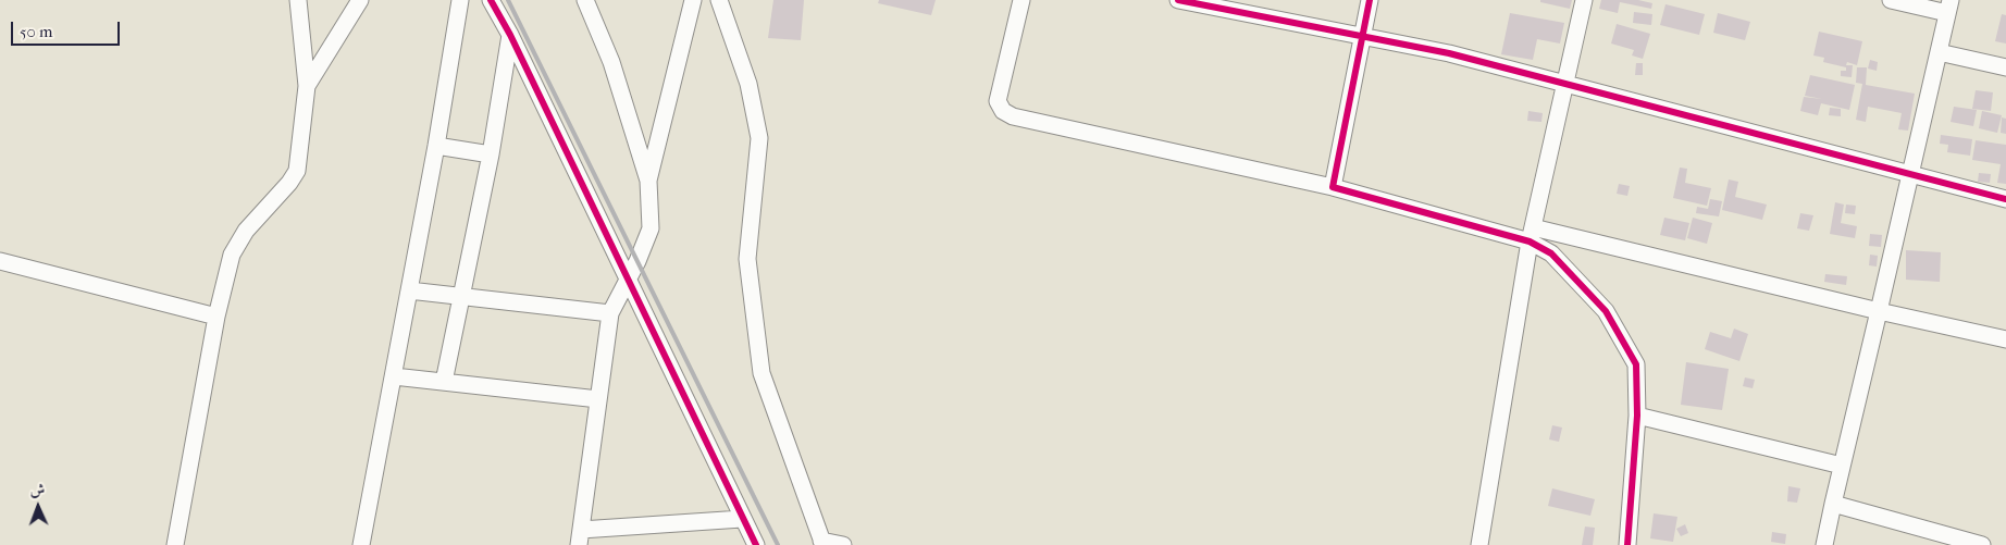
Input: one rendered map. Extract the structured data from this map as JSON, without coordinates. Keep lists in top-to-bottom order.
{
  "scale_bar": "50 m",
  "north": "top"
}
